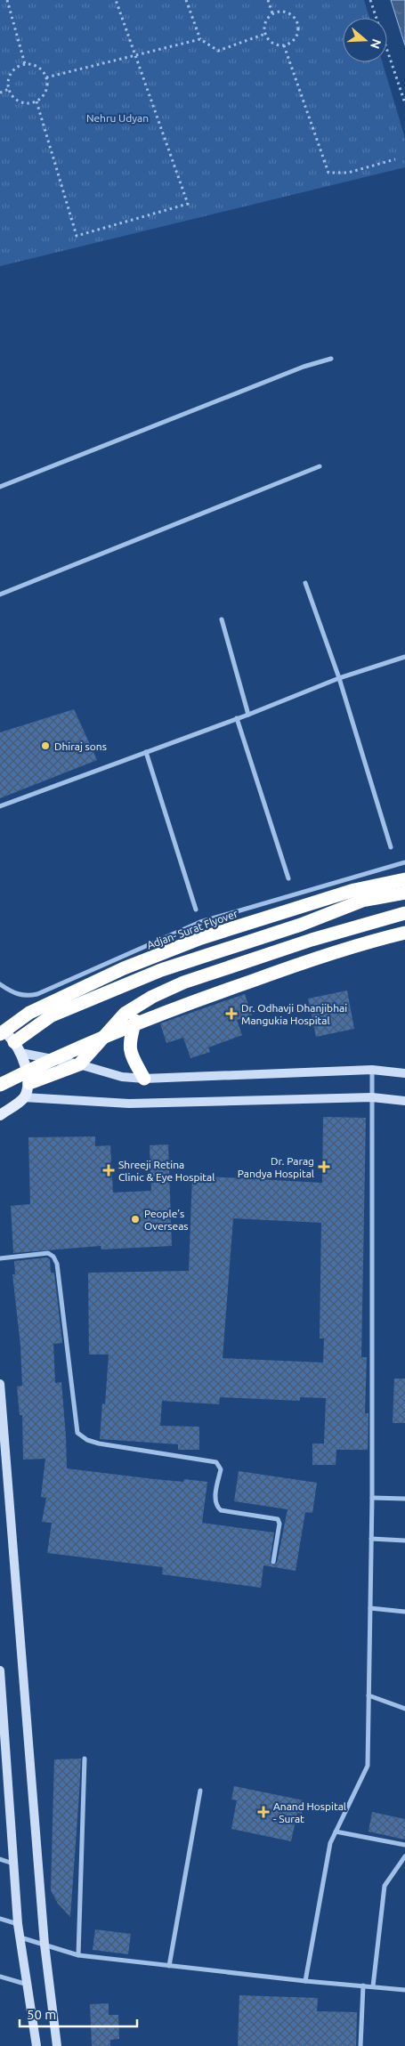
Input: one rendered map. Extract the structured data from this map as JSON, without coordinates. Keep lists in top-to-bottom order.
{
  "streets": {
    "highway": ["Adjan- Surat Flyover"]
  },
  "parks": ["Nehru Udyan"],
  "places": {
    "other": ["Dhiraj sons", "People's Overseas"],
    "health": [
      "Dr. Odhavji Dhanjibhai Mangukia Hospital",
      "Dr. Parag Pandya Hospital",
      "Shreeji Retina Clinic & Eye Hospital",
      "Anand Hospital - Surat"
    ]
  },
  "scale_bar": "50 m",
  "north": "right"
}
